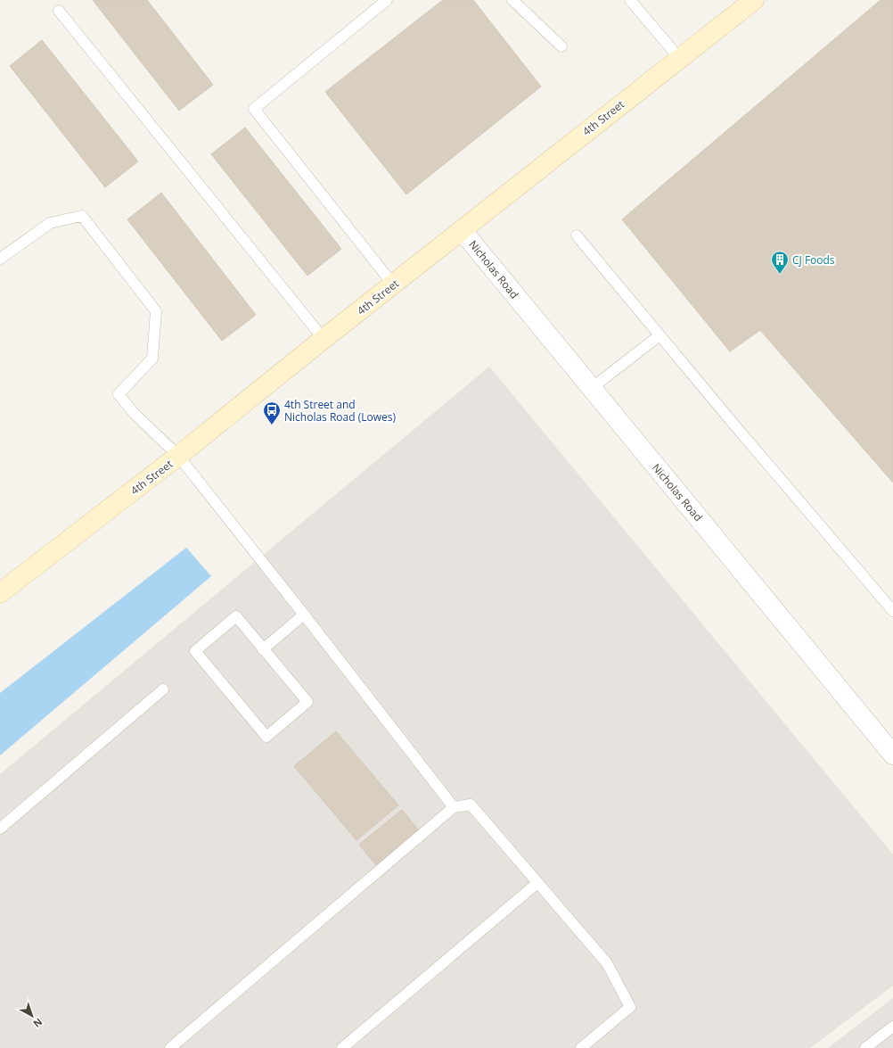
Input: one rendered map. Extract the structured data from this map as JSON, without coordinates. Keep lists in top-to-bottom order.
{
  "streets": {
    "street": ["4th Street", "Nicholas Road"]
  },
  "crossings": [
    ["4th Street", "Nicholas Road"]
  ],
  "places": {
    "building": ["CJ Foods"],
    "bus stop": ["4th Street and Nicholas Road (Lowes)"]
  },
  "north": "bottom right"
}
